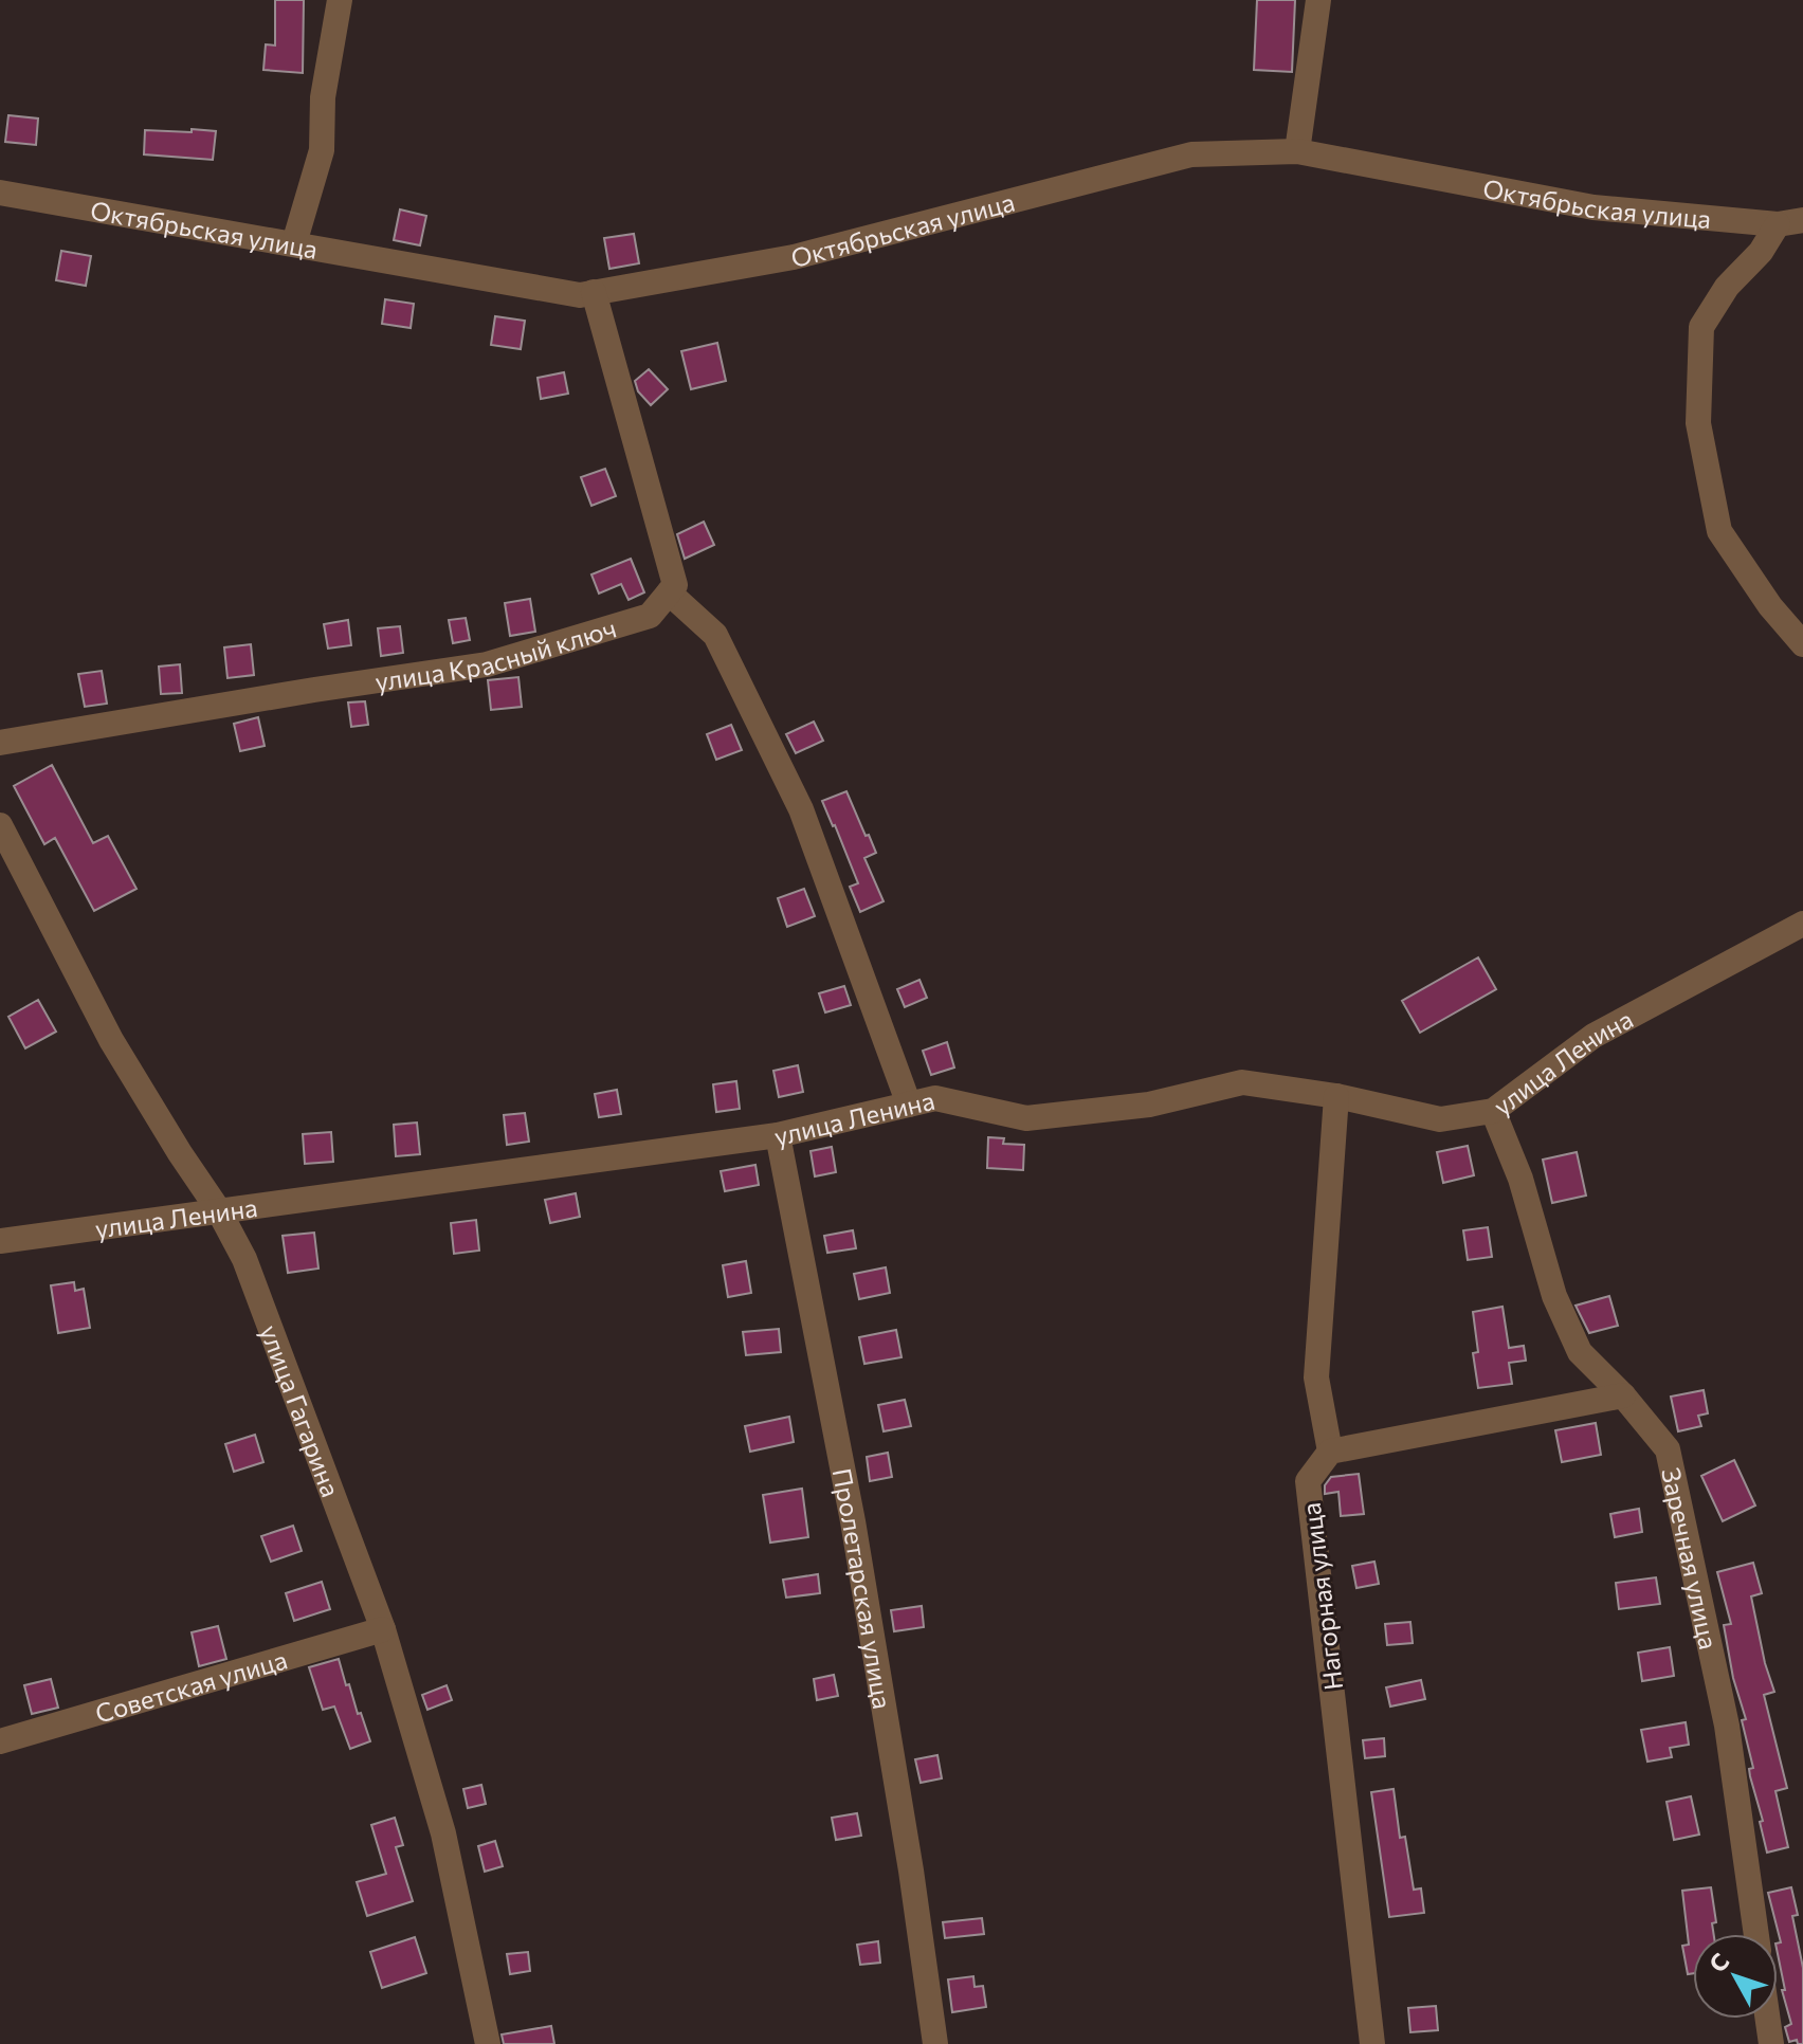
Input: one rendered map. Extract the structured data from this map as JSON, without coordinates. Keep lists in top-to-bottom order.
{
  "streets": {
    "street": [
      "Октябрьская улица",
      "улица Красный ключ",
      "улица Ленина",
      "улица Гагарина",
      "Заречная улица",
      "Пролетарская улица",
      "Нагорная улица",
      "Советская улица"
    ]
  },
  "crossings": [
    ["улица Ленина", "улица Гагарина"],
    ["улица Ленина", "Заречная улица"],
    ["улица Ленина", "Пролетарская улица"],
    ["улица Гагарина", "Советская улица"]
  ],
  "north": "top left"
}
